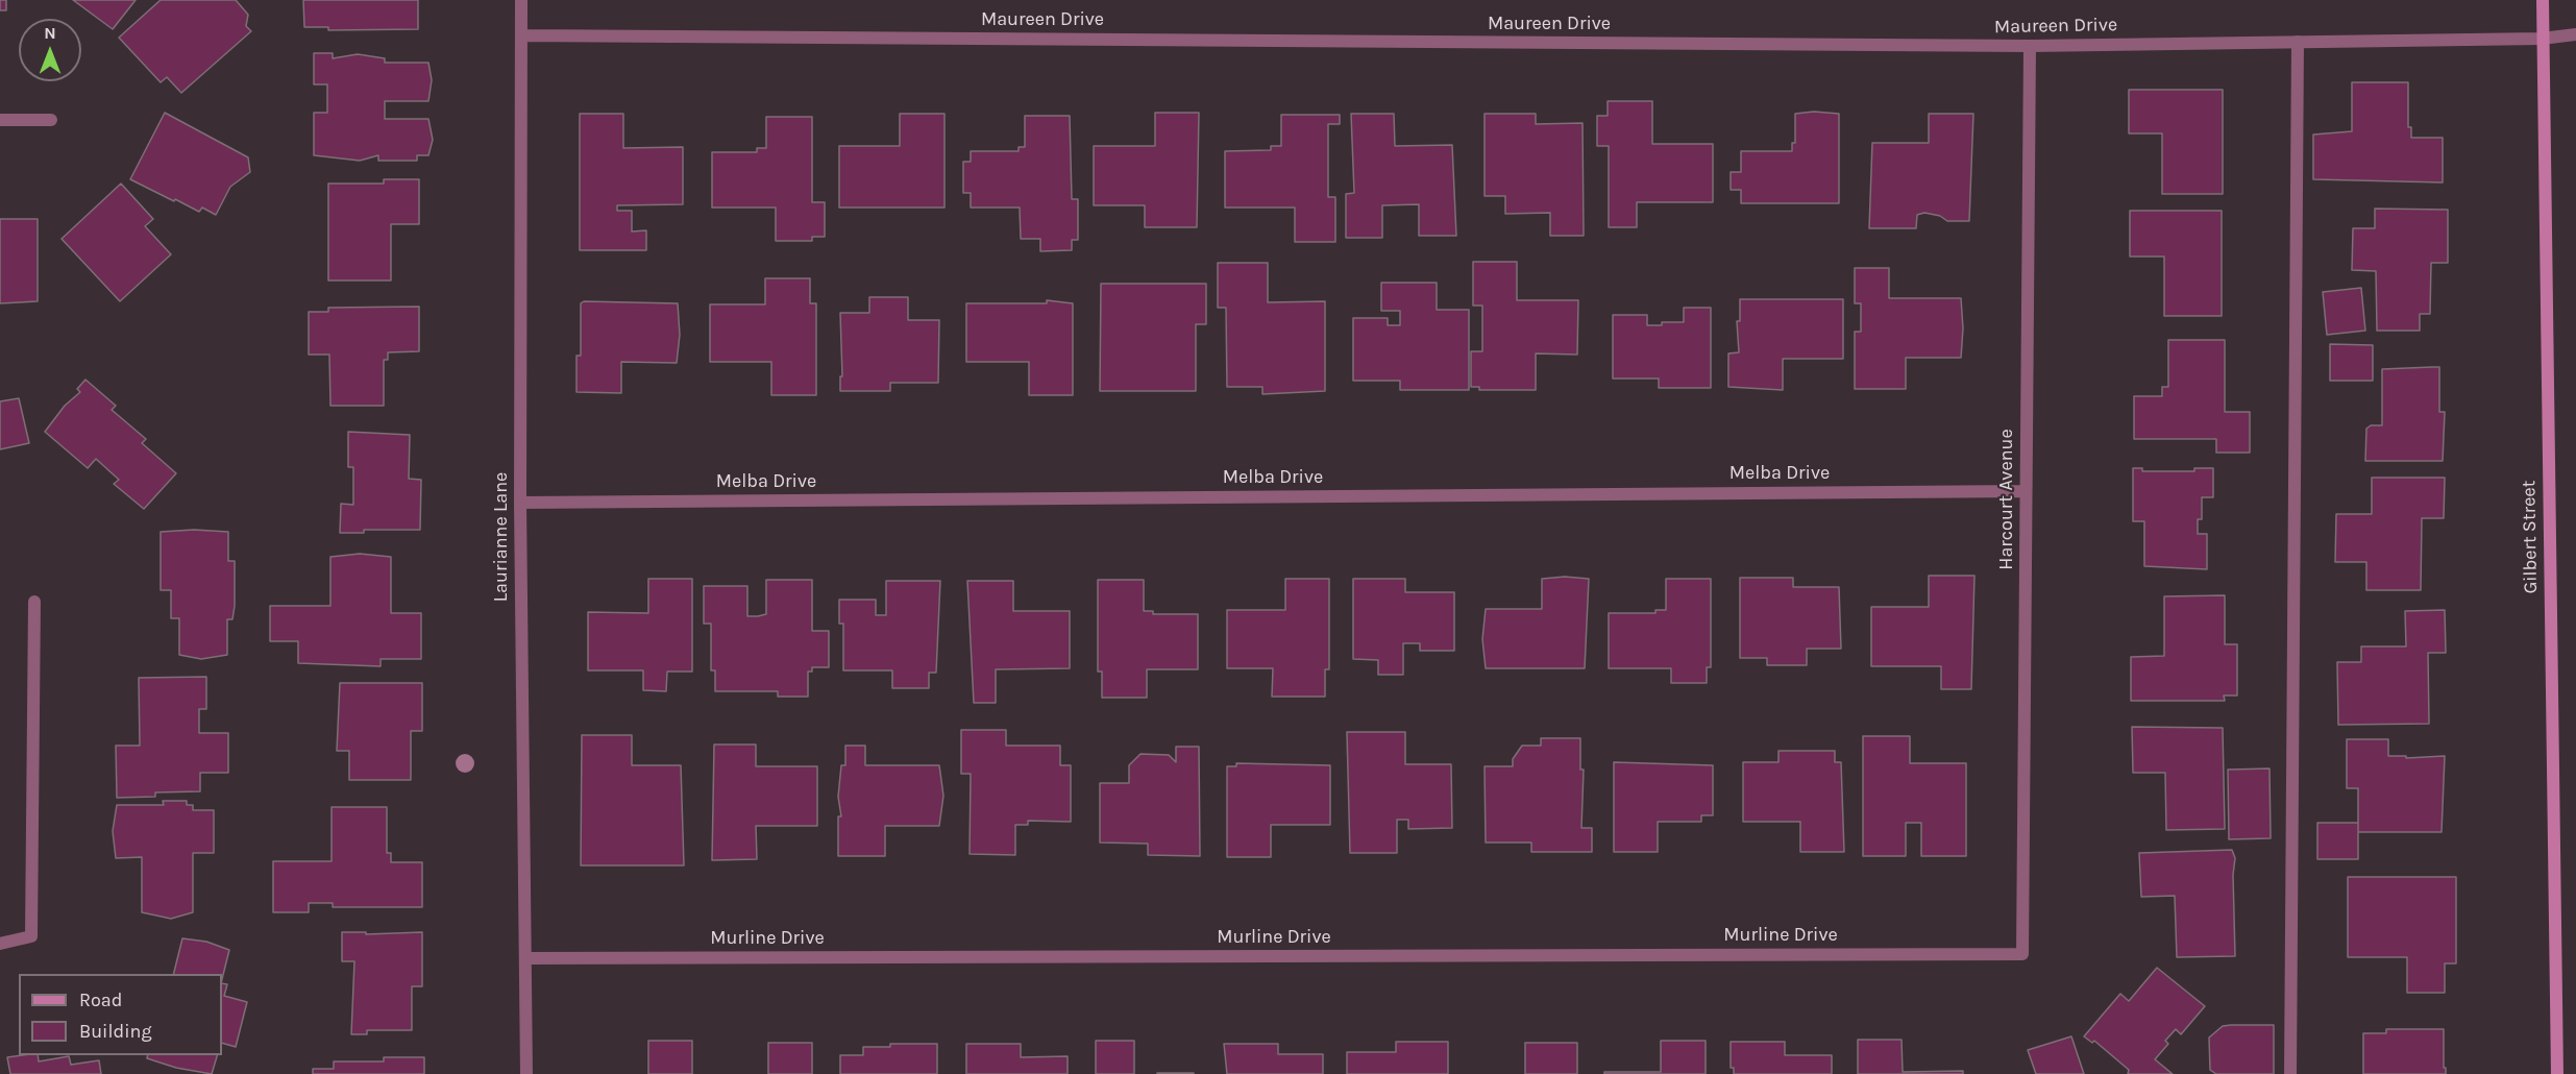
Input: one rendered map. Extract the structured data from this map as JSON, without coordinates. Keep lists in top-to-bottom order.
{
  "streets": {
    "street": [
      "Maureen Drive",
      "Melba Drive",
      "Harcourt Avenue",
      "Laurianne Lane",
      "Gilbert Street",
      "Murline Drive"
    ]
  },
  "crossings": [
    ["Maureen Drive", "Harcourt Avenue"],
    ["Maureen Drive", "Laurianne Lane"],
    ["Maureen Drive", "Gilbert Street"],
    ["Melba Drive", "Harcourt Avenue"],
    ["Melba Drive", "Laurianne Lane"],
    ["Harcourt Avenue", "Murline Drive"],
    ["Laurianne Lane", "Murline Drive"]
  ],
  "legend": ["Road", "Building"],
  "north": "top"
}
